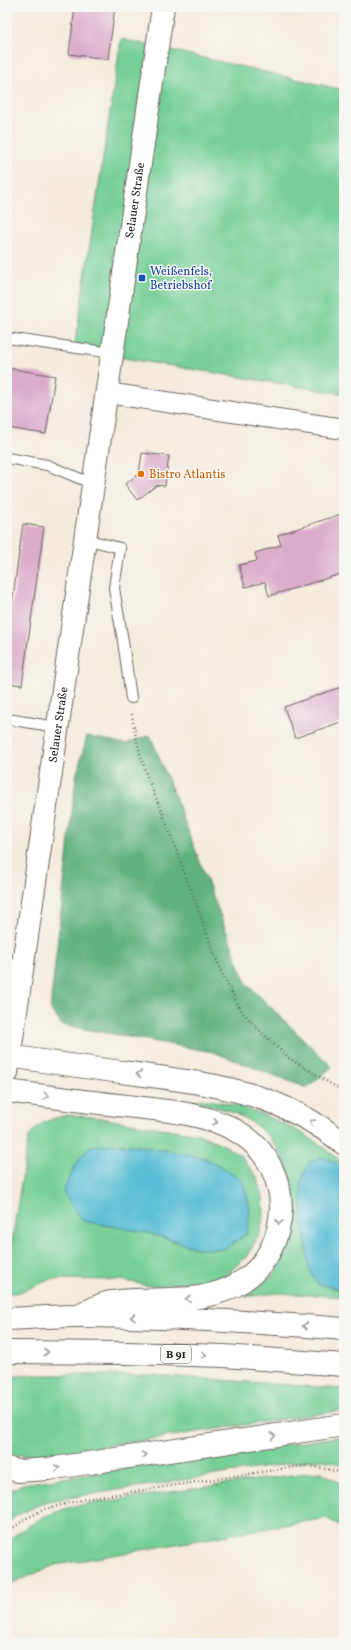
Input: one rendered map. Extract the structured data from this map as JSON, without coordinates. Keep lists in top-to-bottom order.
{
  "streets": {
    "main road": ["Selauer Straße", "B 91"]
  },
  "places": {
    "transit": ["Weißenfels, Betriebshof"],
    "other": ["Bistro Atlantis"]
  }
}
